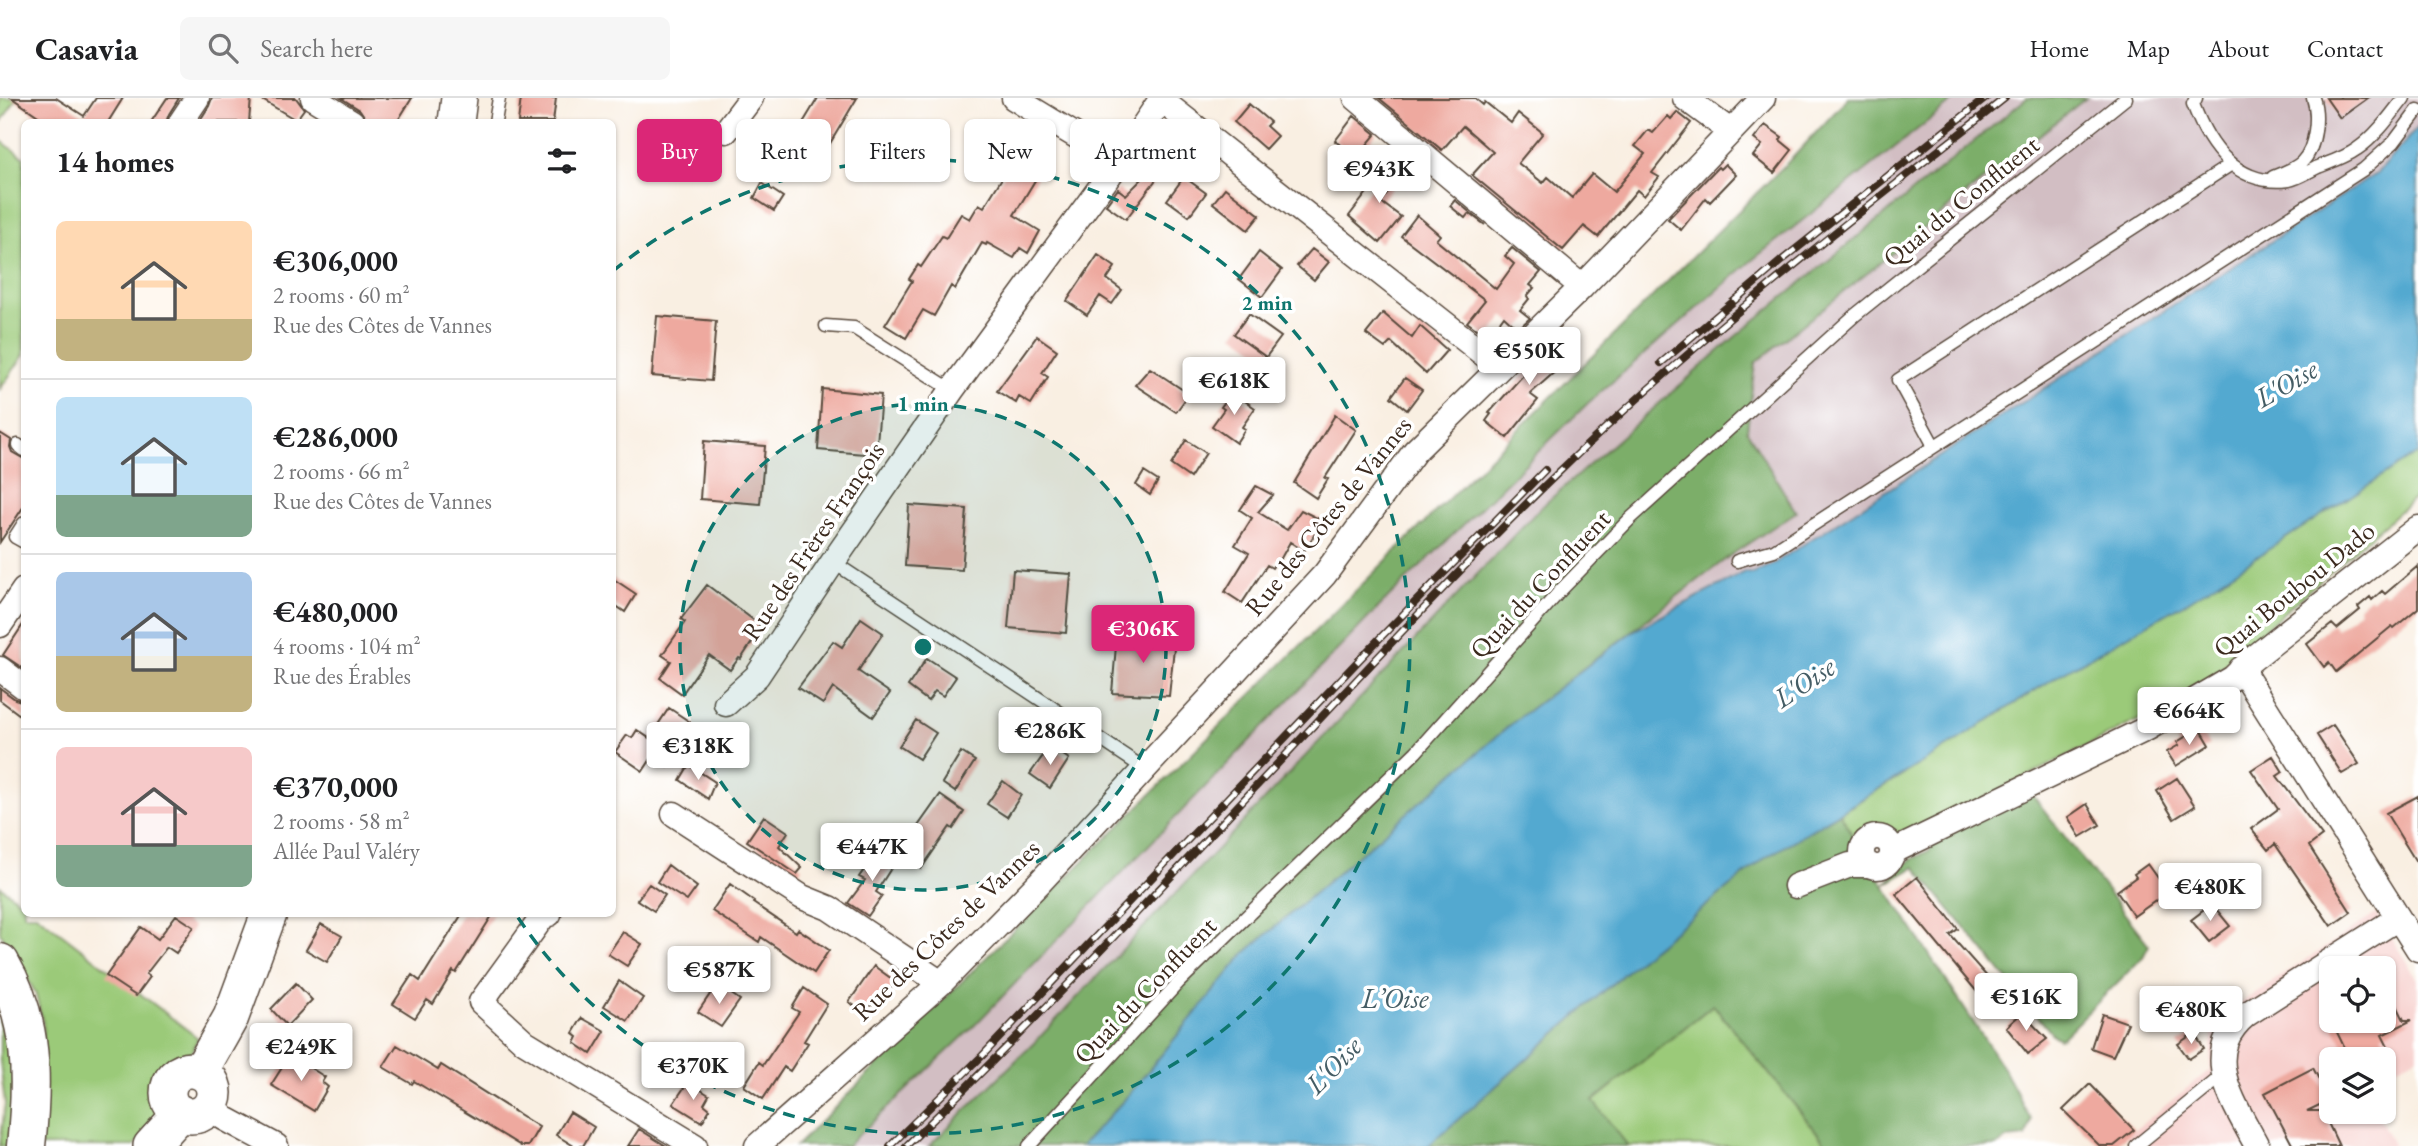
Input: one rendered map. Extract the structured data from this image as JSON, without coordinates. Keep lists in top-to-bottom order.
{
  "streets": {
    "street": ["Rue des Côtes de Vannes", "Rue des Frères François", "Quai Boubou Dado"],
    "lane": ["Quai du Confluent"]
  },
  "water": ["L'Oise", "L’Oise"],
  "page": {
    "header": "Casavia",
    "search": "Search here",
    "nav": [
      "Home",
      "Map",
      "About",
      "Contact"
    ],
    "chip": [
      "Buy",
      "Rent",
      "Filters",
      "New",
      "Apartment"
    ],
    "heading": "14 homes",
    "price": [
      "€943K",
      "€550K",
      "€618K",
      "€306K",
      "€664K",
      "€286K",
      "€318K",
      "€447K",
      "€480K",
      "€587K",
      "€516K",
      "€480K",
      "€249K",
      "€370K"
    ],
    "list": [
      {
        "name": "€306,000",
        "note": "2 rooms · 60 m² · Rue des Côtes de Vannes"
      },
      {
        "name": "€286,000",
        "note": "2 rooms · 66 m² · Rue des Côtes de Vannes"
      },
      {
        "name": "€480,000",
        "note": "4 rooms · 104 m² · Rue des Érables"
      },
      {
        "name": "€370,000",
        "note": "2 rooms · 58 m² · Allée Paul Valéry"
      }
    ]
  },
  "rings": ["2 min", "1 min"]
}
